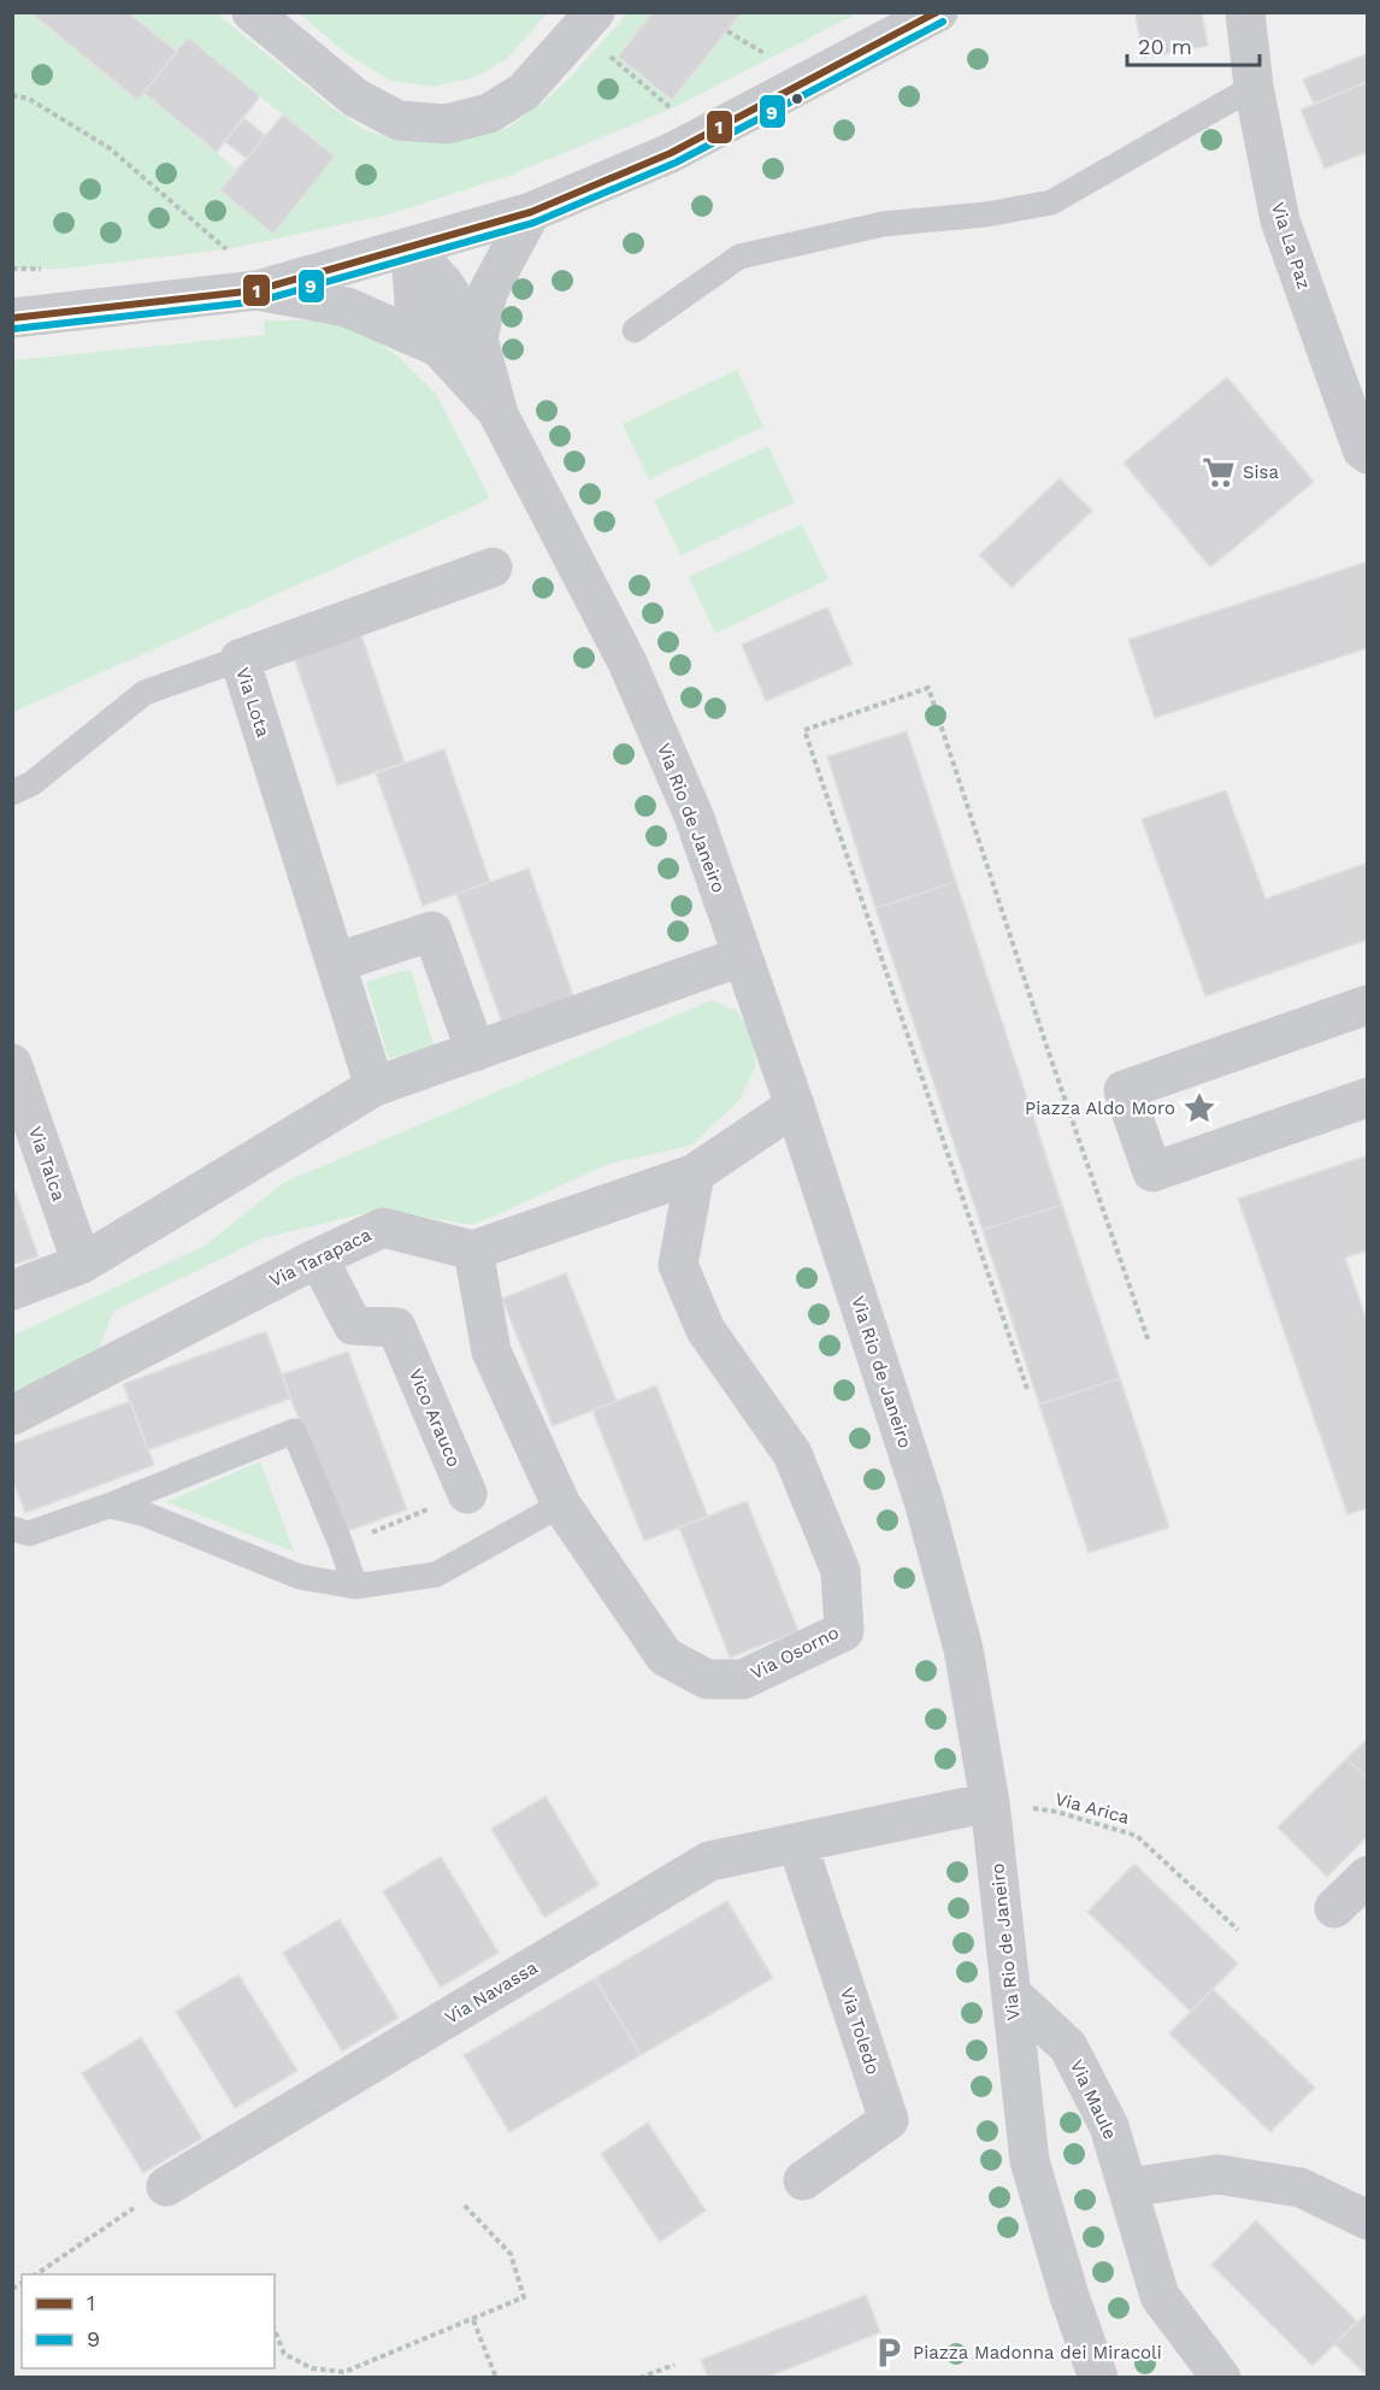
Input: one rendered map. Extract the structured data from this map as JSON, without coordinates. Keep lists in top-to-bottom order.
{
  "streets": {
    "street": [
      "Via La Paz",
      "Via Lota",
      "Via Rio de Janeiro",
      "Via Talca",
      "Via Tarapaca",
      "Vico Arauco",
      "Via Osorno",
      "Via Navassa",
      "Via Toledo",
      "Via Maule"
    ],
    "path": ["Via Arica"]
  },
  "crossings": [
    ["Via Rio de Janeiro", "Via Arica"],
    ["Via Rio de Janeiro", "Via Navassa"],
    ["Via Rio de Janeiro", "Via Maule"],
    ["Via Tarapaca", "Vico Arauco"],
    ["Via Tarapaca", "Via Osorno"],
    ["Via Arica", "Via Navassa"],
    ["Via Navassa", "Via Toledo"]
  ],
  "places": {
    "supermarket": ["Sisa"],
    "place": ["Piazza Aldo Moro"],
    "parking": ["Piazza Madonna dei Miracoli"]
  },
  "lines": ["transit line 1", "transit line 9"],
  "legend": ["1", "9"],
  "scale_bar": "20 m"
}
